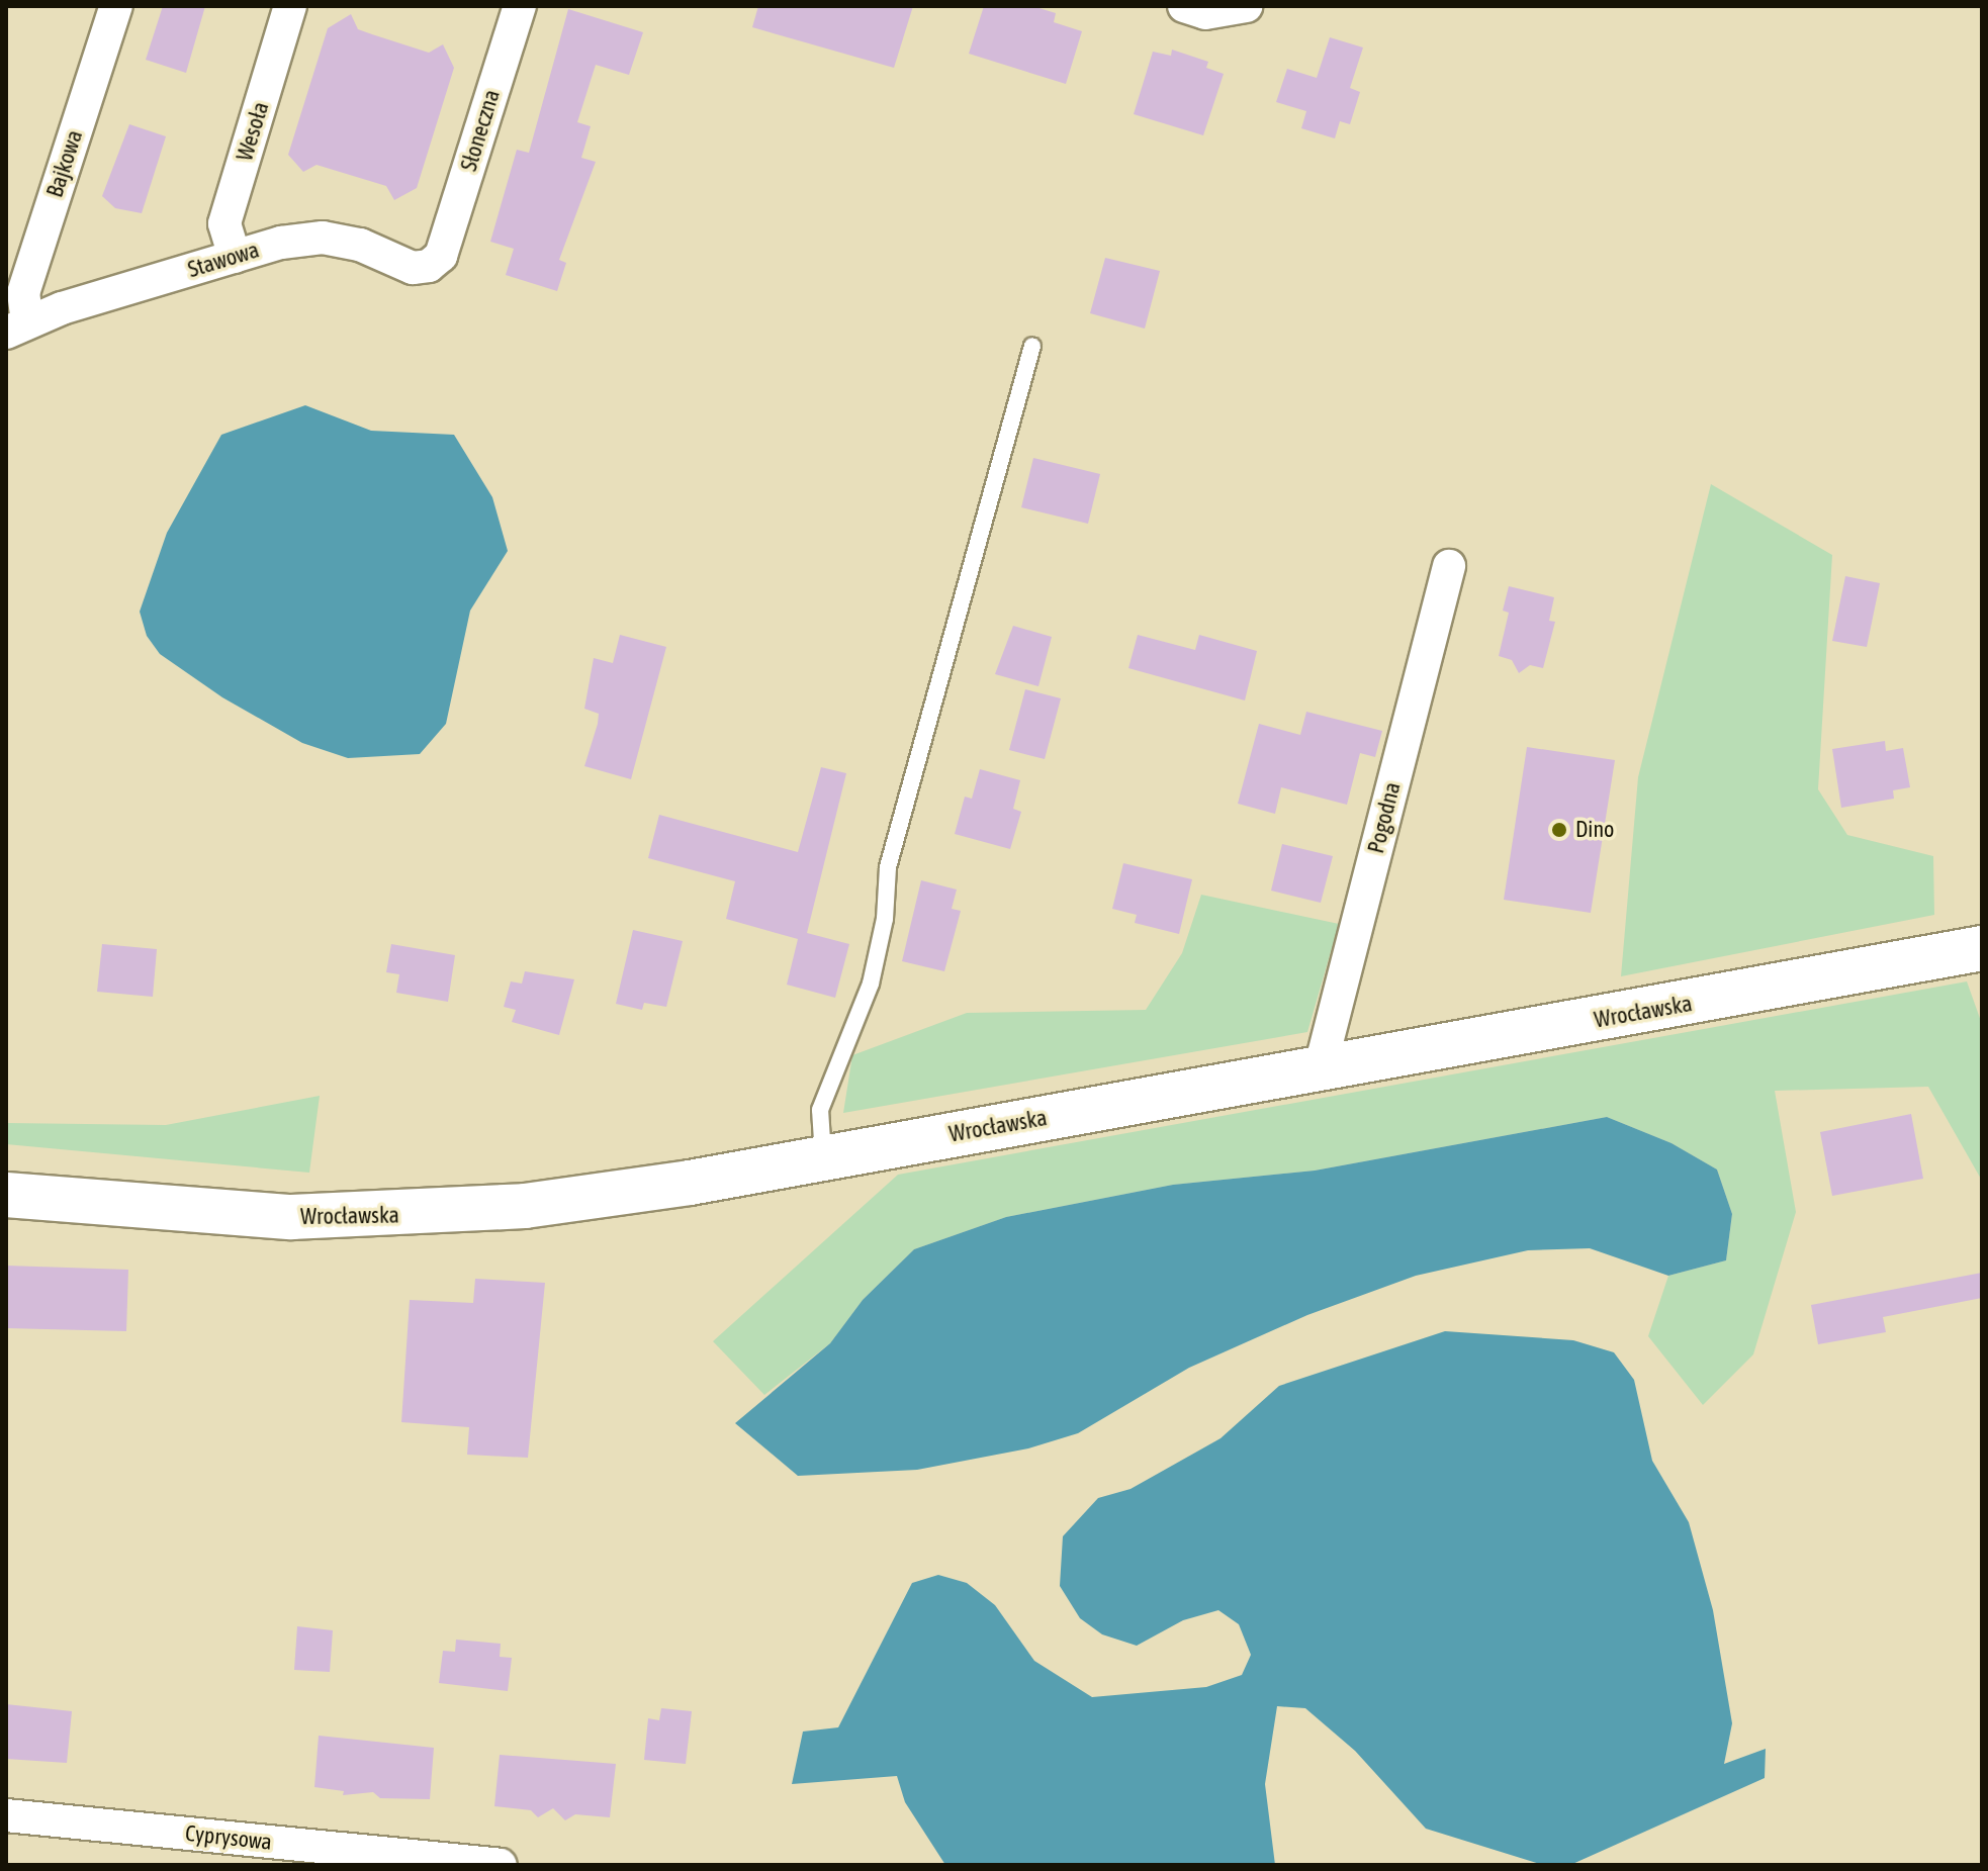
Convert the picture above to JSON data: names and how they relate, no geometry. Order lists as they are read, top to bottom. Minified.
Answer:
{"streets":{"main road":["Wrocławska"],"street":["Słoneczna","Wesoła","Bajkowa","Stawowa","Pogodna","Cyprysowa"]},"crossings":[["Słoneczna","Stawowa"],["Wesoła","Stawowa"],["Bajkowa","Stawowa"],["Pogodna","Wrocławska"]],"places":["Dino"]}
